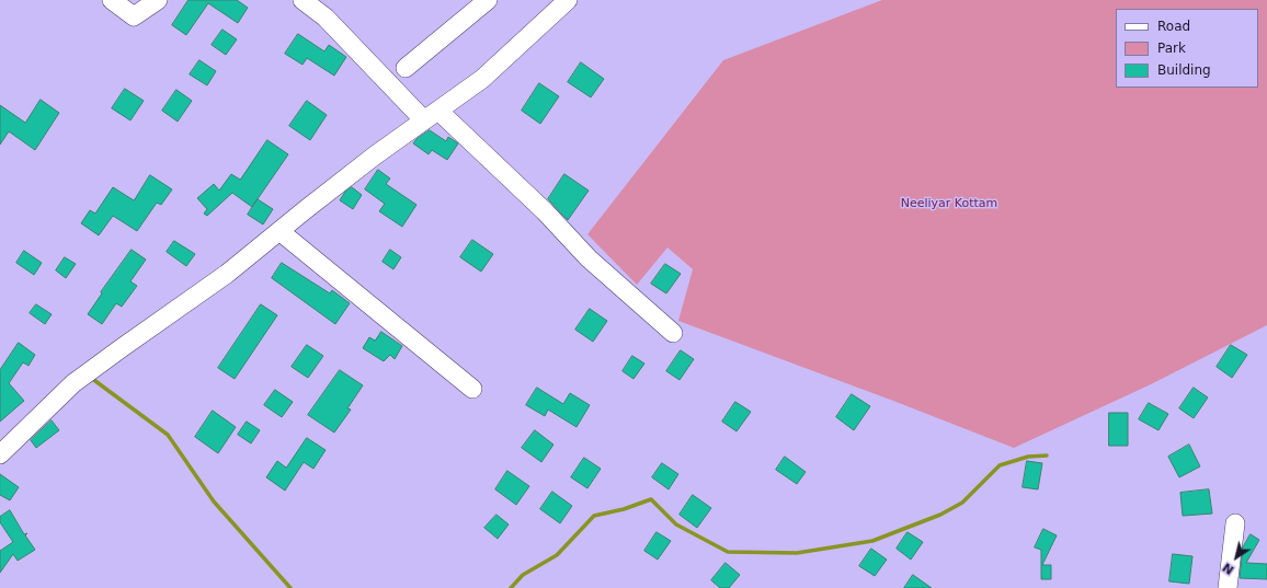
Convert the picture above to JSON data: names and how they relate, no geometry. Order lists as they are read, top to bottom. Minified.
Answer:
{"parks":["Neeliyar Kottam"],"legend":["Road","Park","Building"],"north":"bottom left"}
